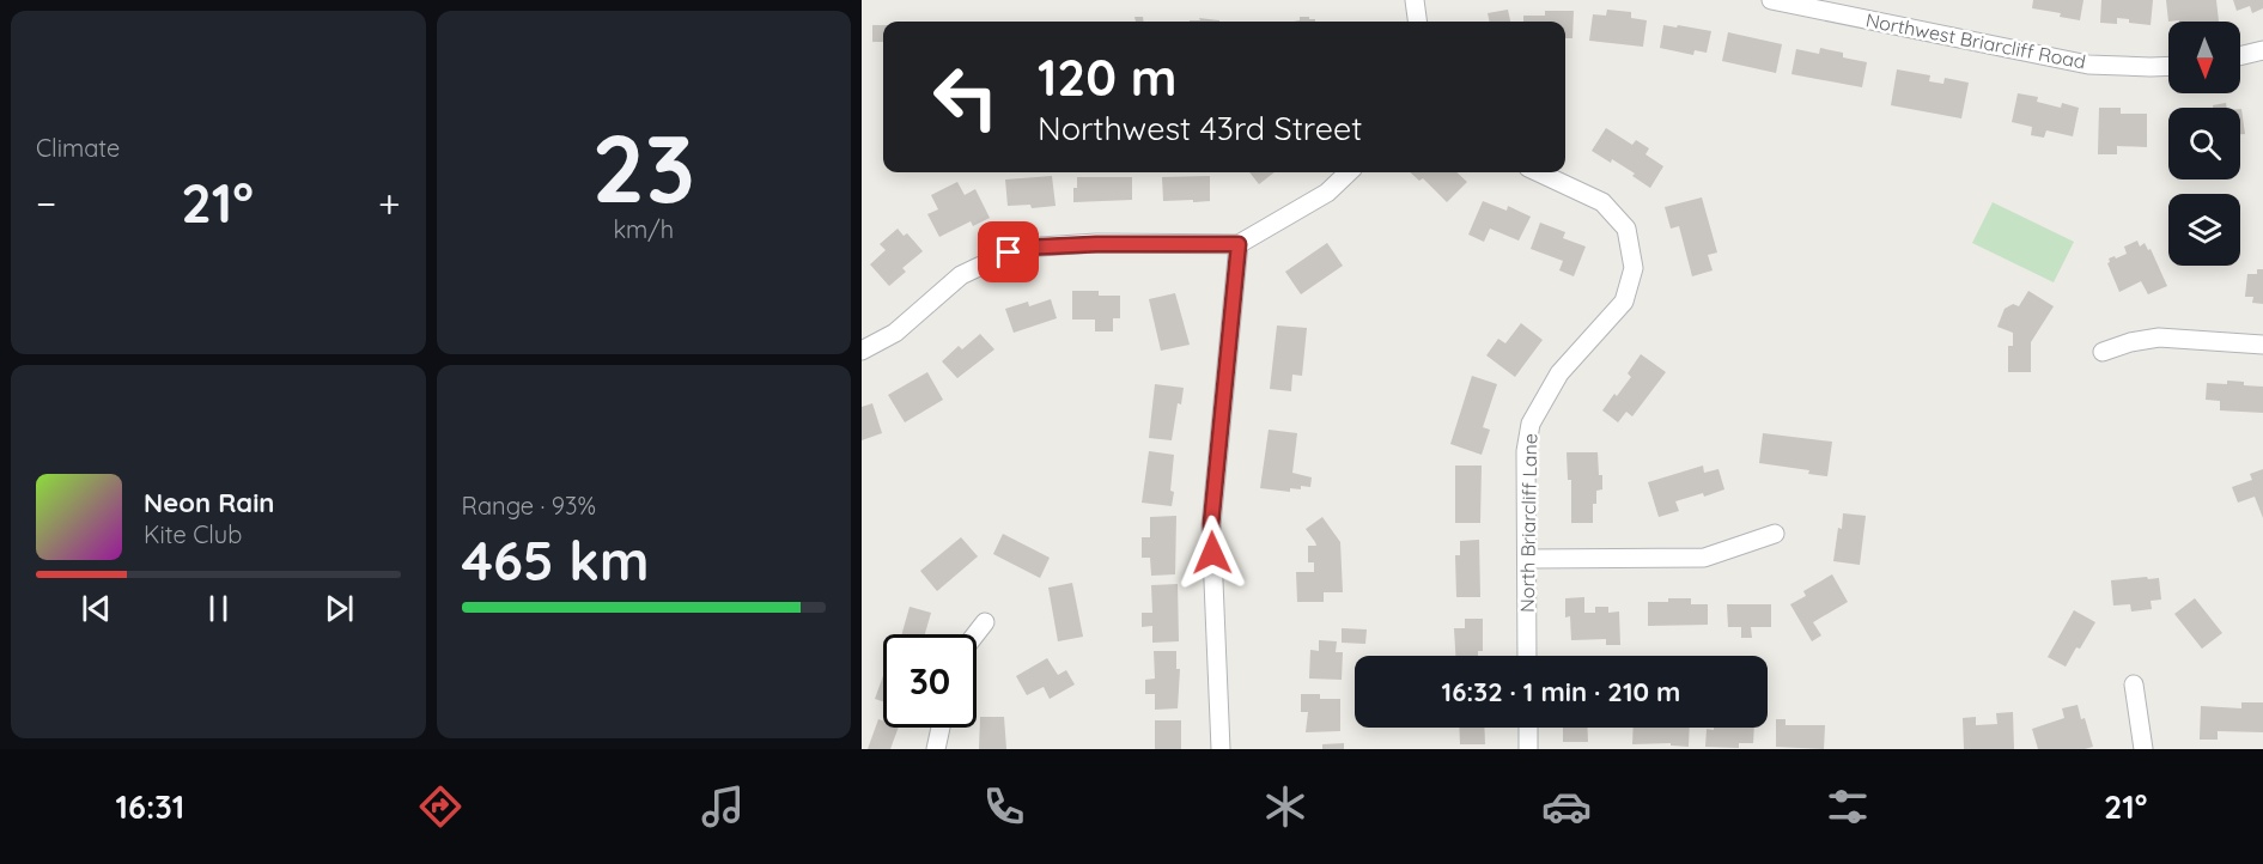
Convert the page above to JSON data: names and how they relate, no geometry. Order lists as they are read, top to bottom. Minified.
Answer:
{"streets":{"street":["Northwest Briarcliff Road","North Briarcliff Lane"]},"north":"bottom","page":{"tile":["Climate",["23","km/h"],["Range · 93%","465 km"]],"turn":["120 m","Northwest 43rd Street"],"heat":["−","21°","+"],"song":["Neon Rain","Kite Club"],"limit":"30","trip":"16:32 · 1 min · 210 m","tabs":["16:31","21°"]}}
